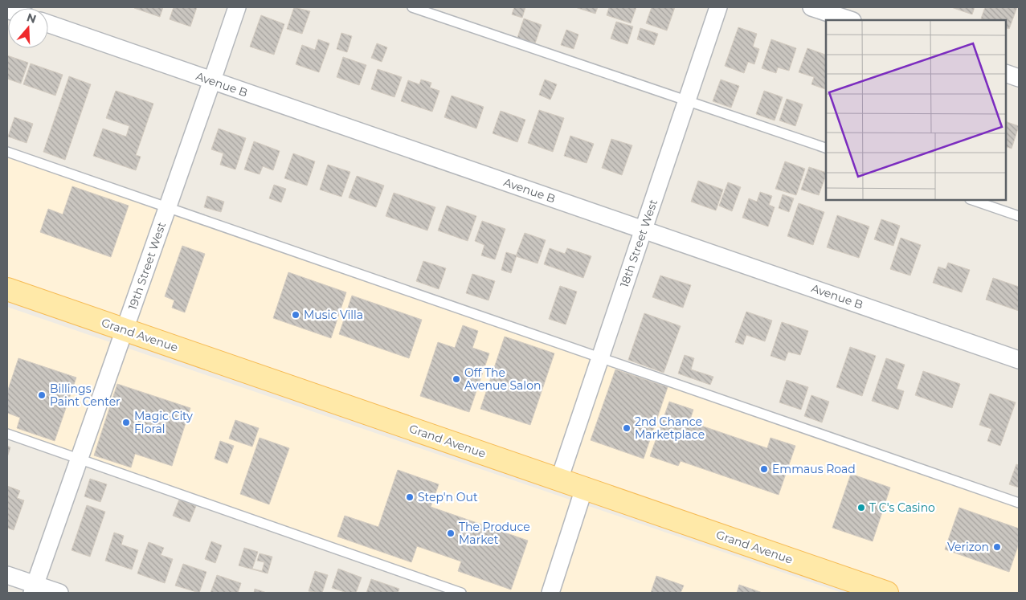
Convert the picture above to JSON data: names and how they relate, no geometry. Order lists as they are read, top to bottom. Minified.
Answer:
{"streets":{"main road":["Grand Avenue"],"street":["Avenue B","18th Street West","19th Street West"]},"crossings":[["Avenue B","18th Street West"],["Avenue B","19th Street West"],["18th Street West","Grand Avenue"],["19th Street West","Grand Avenue"]],"places":["Music Villa","Off The Avenue Salon","Billings Paint Center","Magic City Floral","2nd Chance Marketplace","Emmaus Road","Step'n Out","T C's Casino","The Produce Market","Verizon"],"north":"top"}
